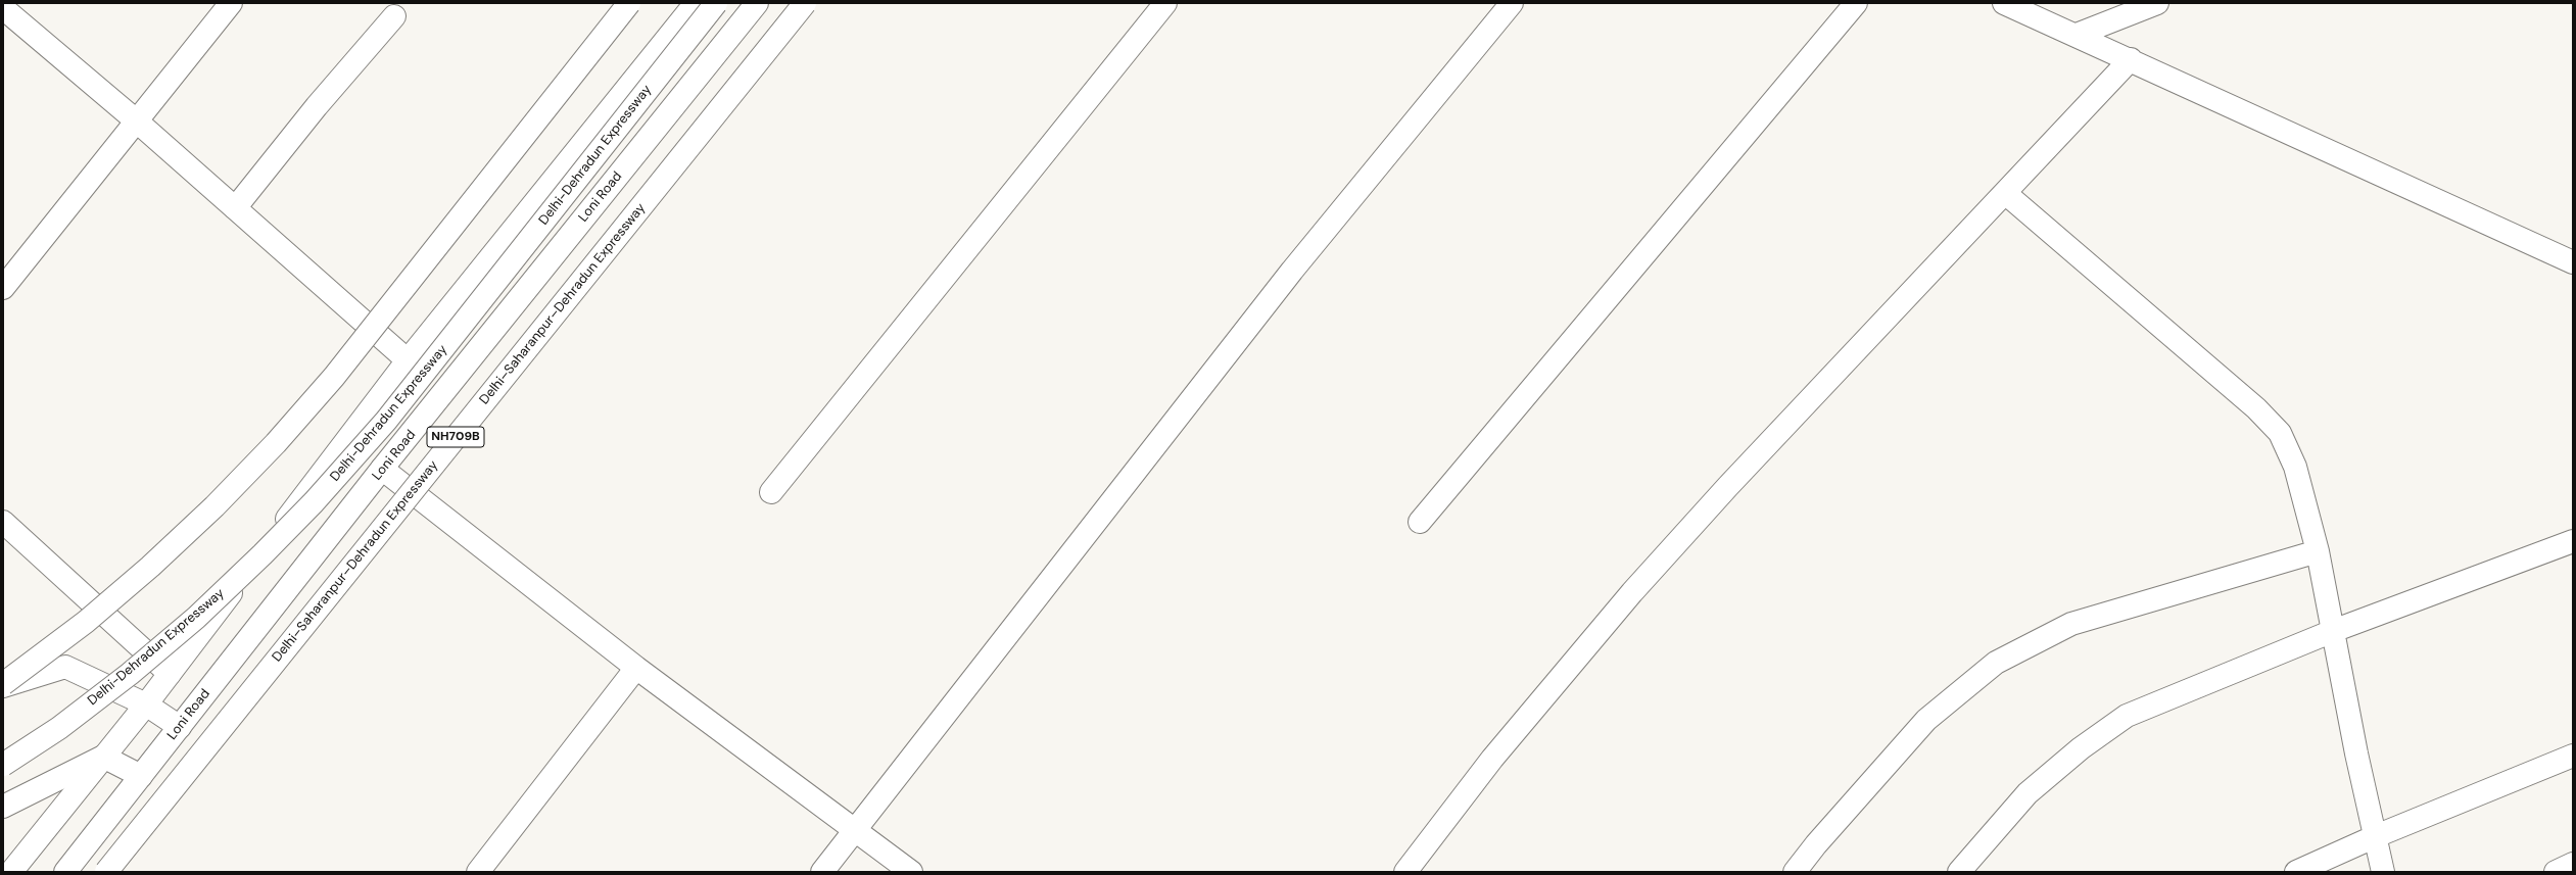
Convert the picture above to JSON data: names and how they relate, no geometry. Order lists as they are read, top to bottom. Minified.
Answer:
{"streets":{"main road":["Delhi-Dehradun Expressway","Loni Road","Delhi–Saharanpur–Dehradun Expressway","NH709B"]}}
